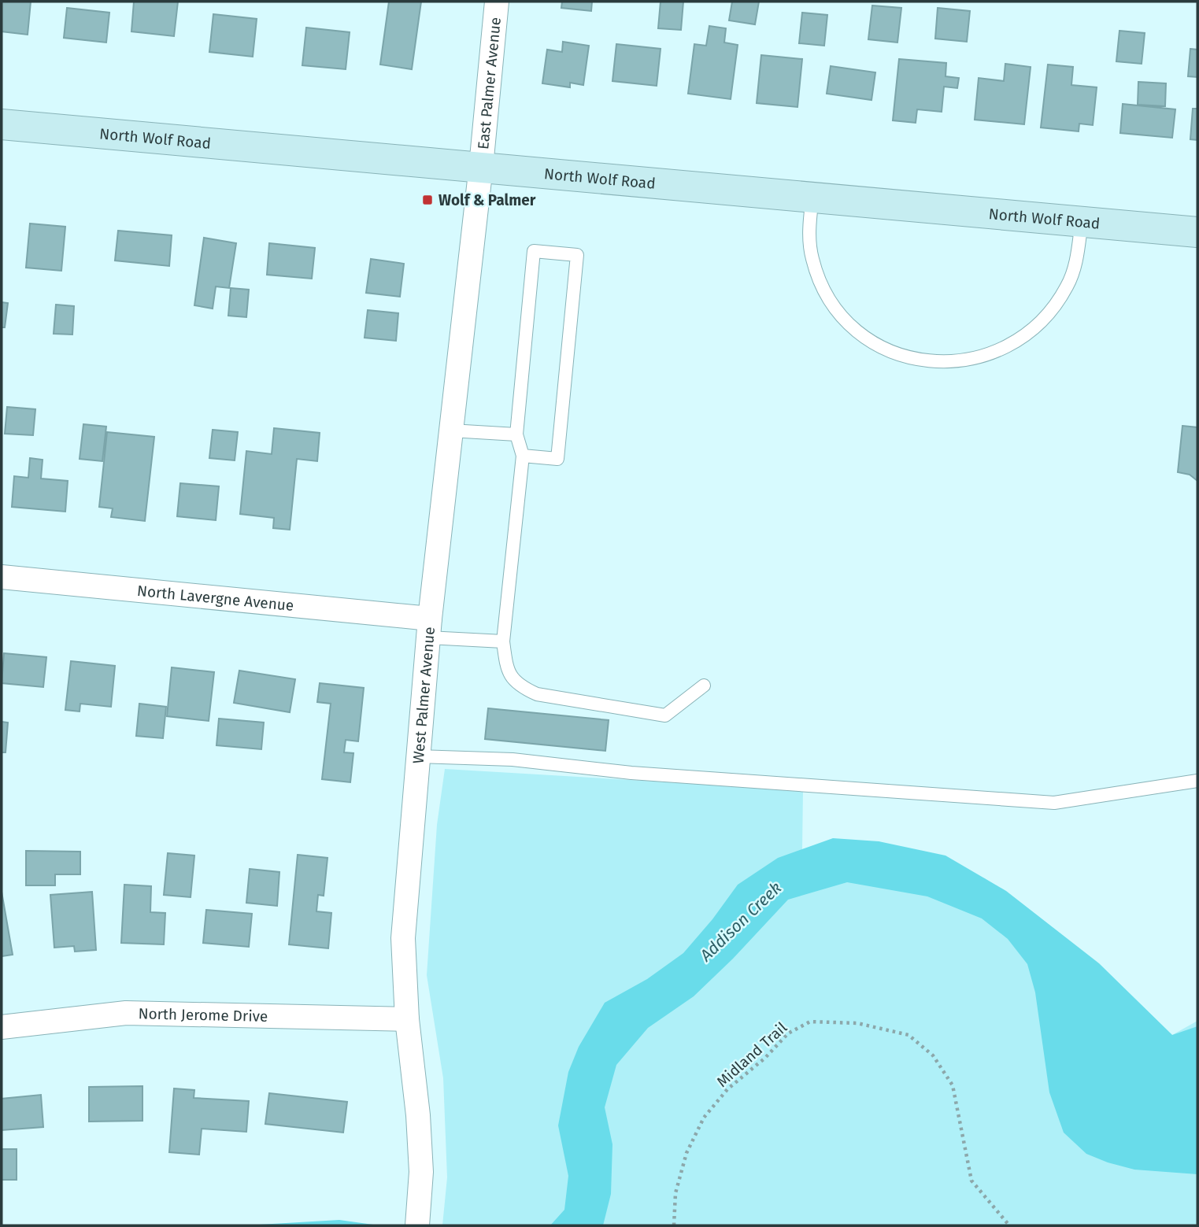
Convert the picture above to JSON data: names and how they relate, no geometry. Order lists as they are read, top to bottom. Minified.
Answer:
{"streets":{"main road":["North Wolf Road"],"street":["East Palmer Avenue","North Lavergne Avenue","West Palmer Avenue","North Jerome Drive"],"path":["Midland Trail"]},"crossings":[["East Palmer Avenue","North Wolf Road"],["East Palmer Avenue","West Palmer Avenue"],["North Wolf Road","West Palmer Avenue"],["North Lavergne Avenue","West Palmer Avenue"],["West Palmer Avenue","North Jerome Drive"]],"water":["Addison Creek"],"places":{"transit":["Wolf & Palmer"]}}
